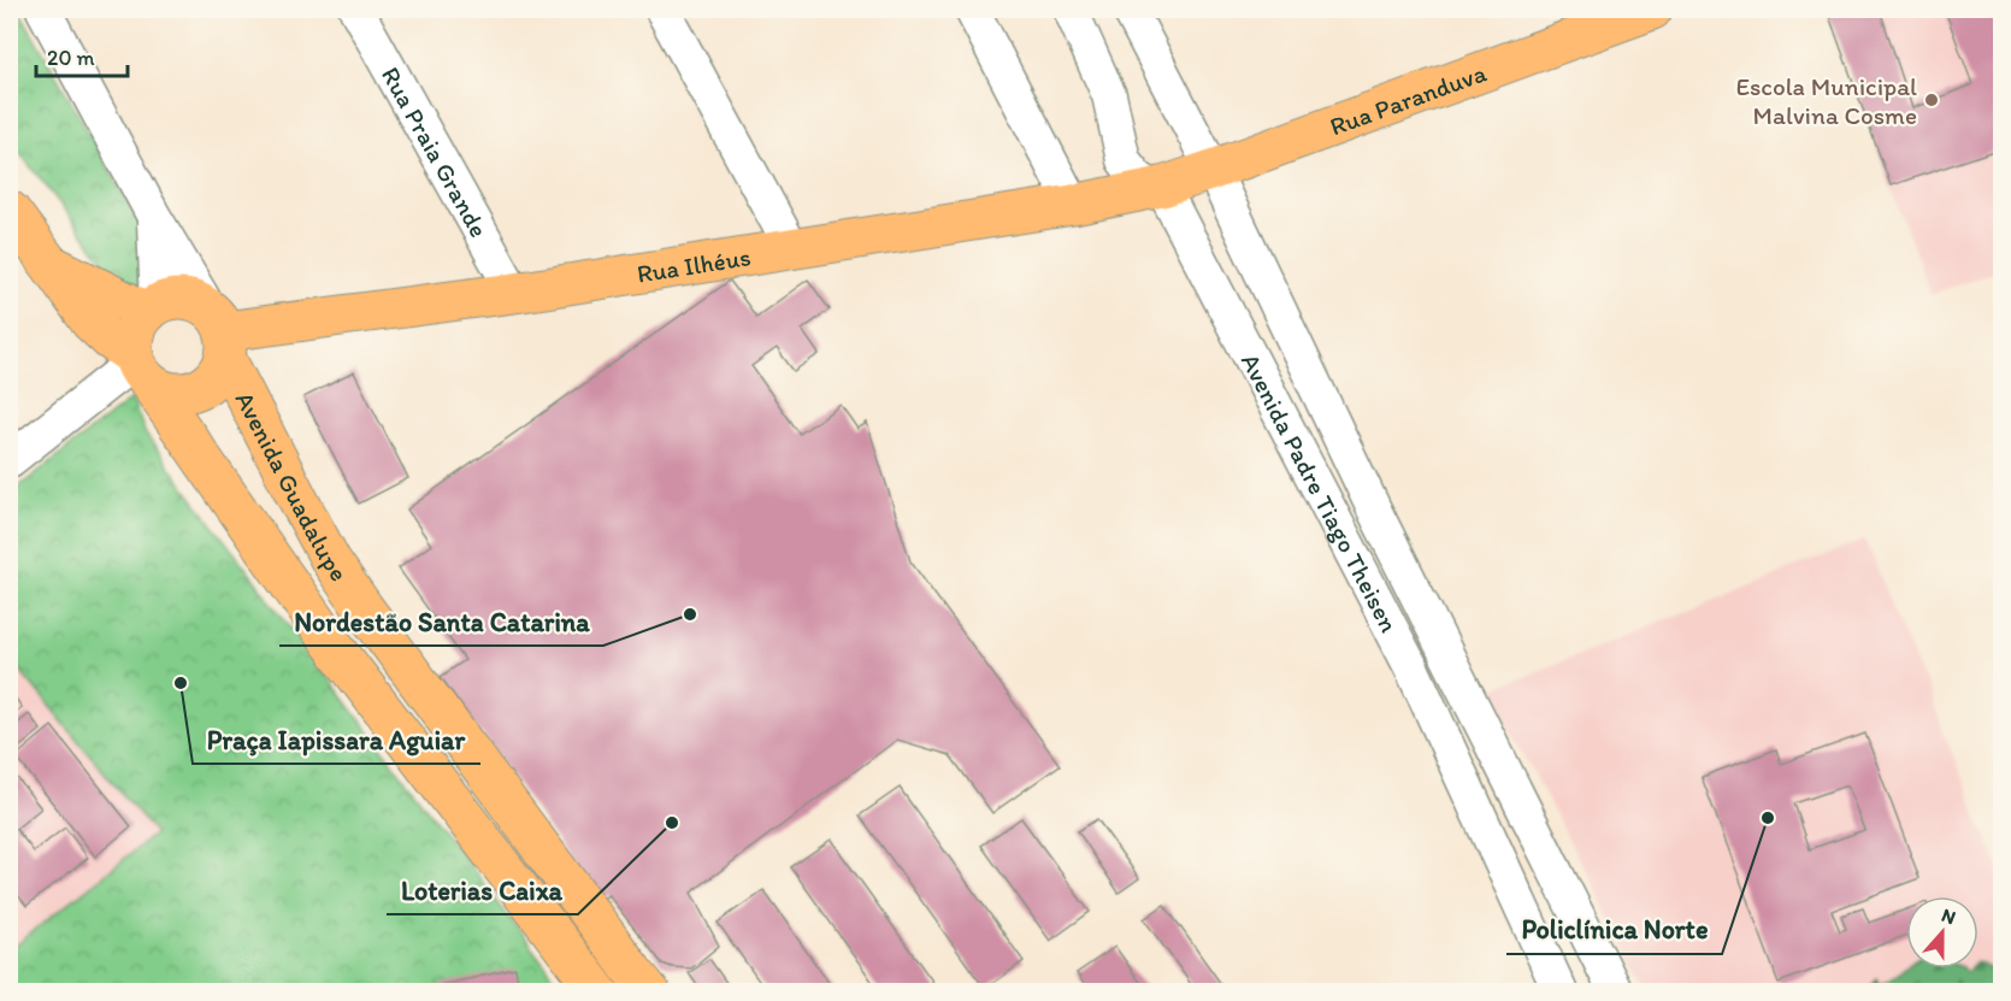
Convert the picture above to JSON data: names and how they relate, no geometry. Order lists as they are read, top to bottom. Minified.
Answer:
{"streets":{"main road":["Rua Paranduva","Rua Ilhéus","Avenida Guadalupe"],"street":["Rua Praia Grande","Avenida Padre Tiago Theisen"]},"crossings":[["Rua Paranduva","Rua Ilhéus"],["Rua Paranduva","Avenida Padre Tiago Theisen"],["Rua Praia Grande","Rua Ilhéus"],["Rua Ilhéus","Avenida Guadalupe"],["Rua Ilhéus","Avenida Padre Tiago Theisen"]],"places":["Escola Municipal Malvina Cosme","Nordestão Santa Catarina","Praça Iapissara Aguiar","Policlínica Norte","Loterias Caixa"],"scale_bar":"20 m","north":"top"}
